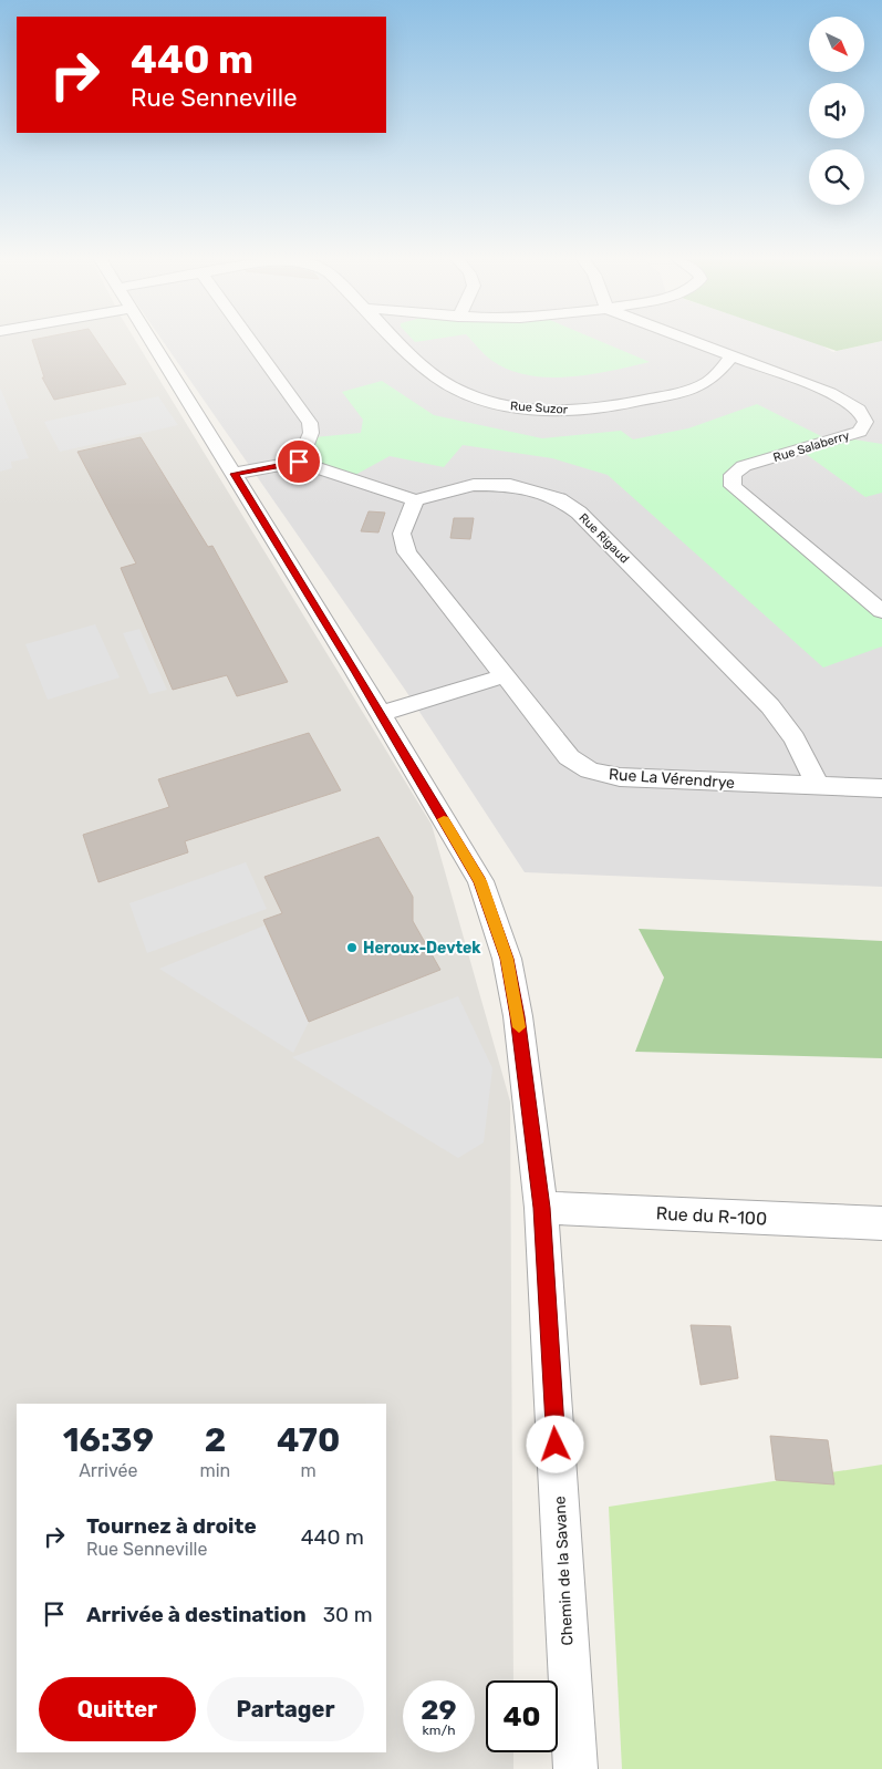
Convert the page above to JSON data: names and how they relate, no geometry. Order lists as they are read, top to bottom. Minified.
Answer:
{"streets":{"street":["Rue Suzor","Rue Salaberry","Rue Rigaud","Rue La Vérendrye","Rue du R-100","Chemin de la Savane"]},"crossings":[["Rue Suzor","Rue Salaberry"],["Rue Rigaud","Rue La Vérendrye"],["Rue du R-100","Chemin de la Savane"]],"places":["Heroux-Devtek"],"north":"bottom right","page":{"turn":["440 m","Rue Senneville"],"eta":["16:39","Arrivée","2","min","470","m"],"list":[{"name":"Tournez à droite","note":"Rue Senneville","value":"440 m"},{"name":"Arrivée à destination","value":"30 m"}],"buttons":["Quitter","Partager"],"speed":"29 km/h","limit":"40"}}
